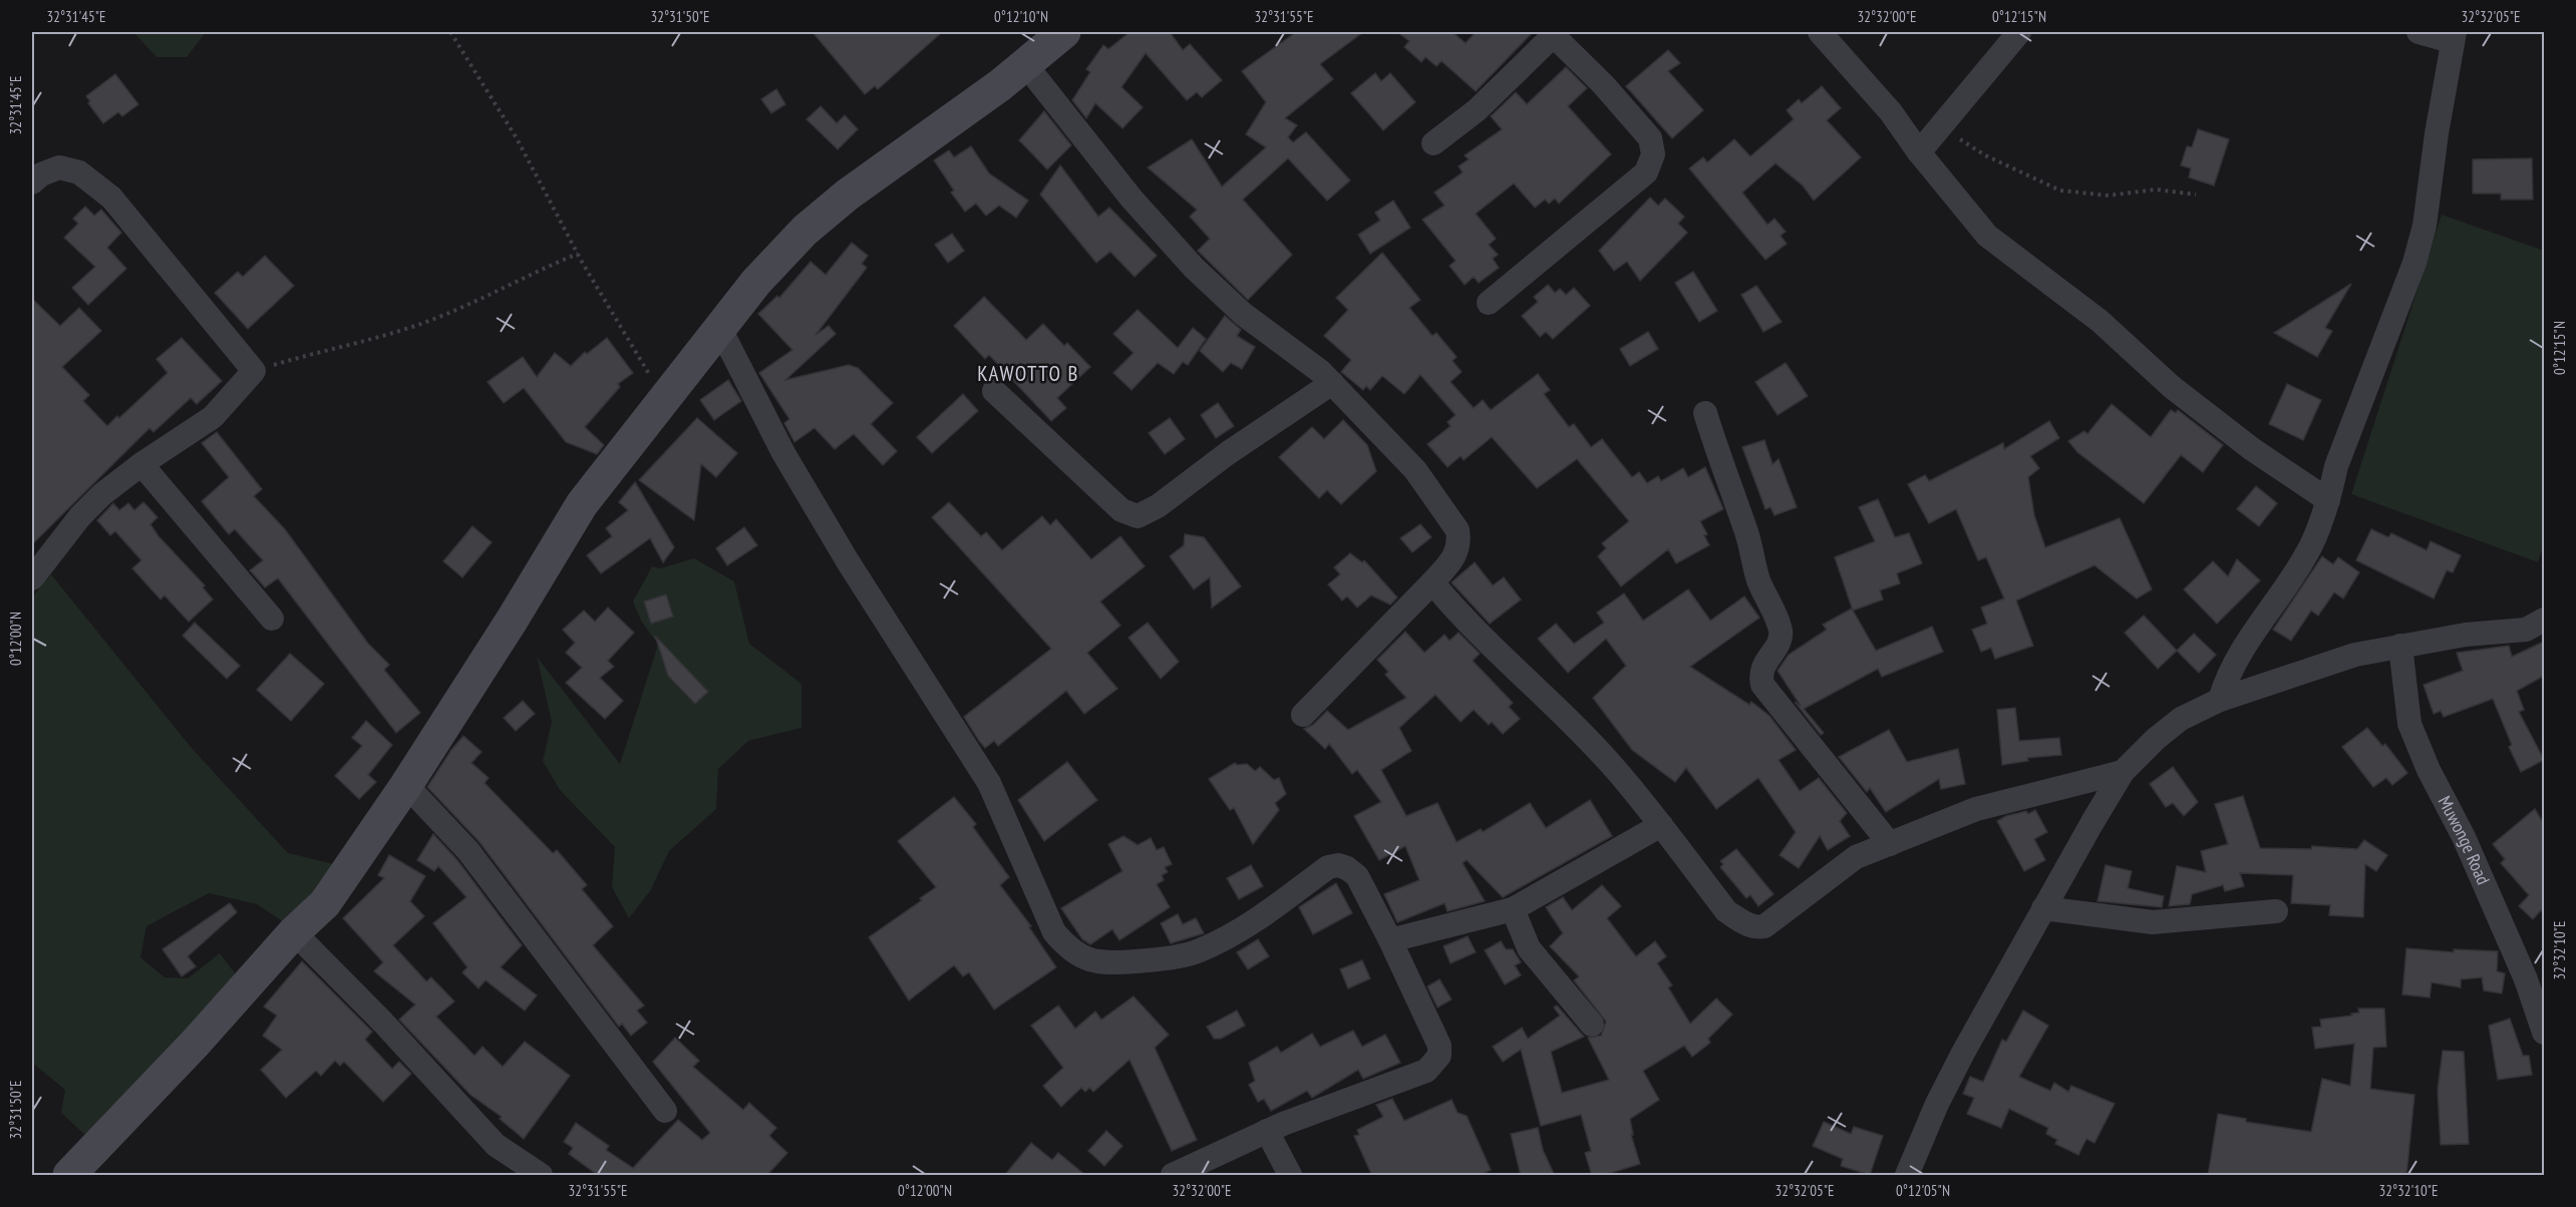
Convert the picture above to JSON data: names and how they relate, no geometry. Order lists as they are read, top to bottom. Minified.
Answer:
{"streets":{"street":["Muwonge Road"]},"districts":["KAWOTTO B"],"coordinates":["32°31'45\"E","32°31'50\"E","0°12'10\"N","32°31'55\"E","32°32'00\"E","0°12'15\"N","32°32'05\"E","0°12'00\"N","32°32'10\"E","0°12'05\"N"]}
